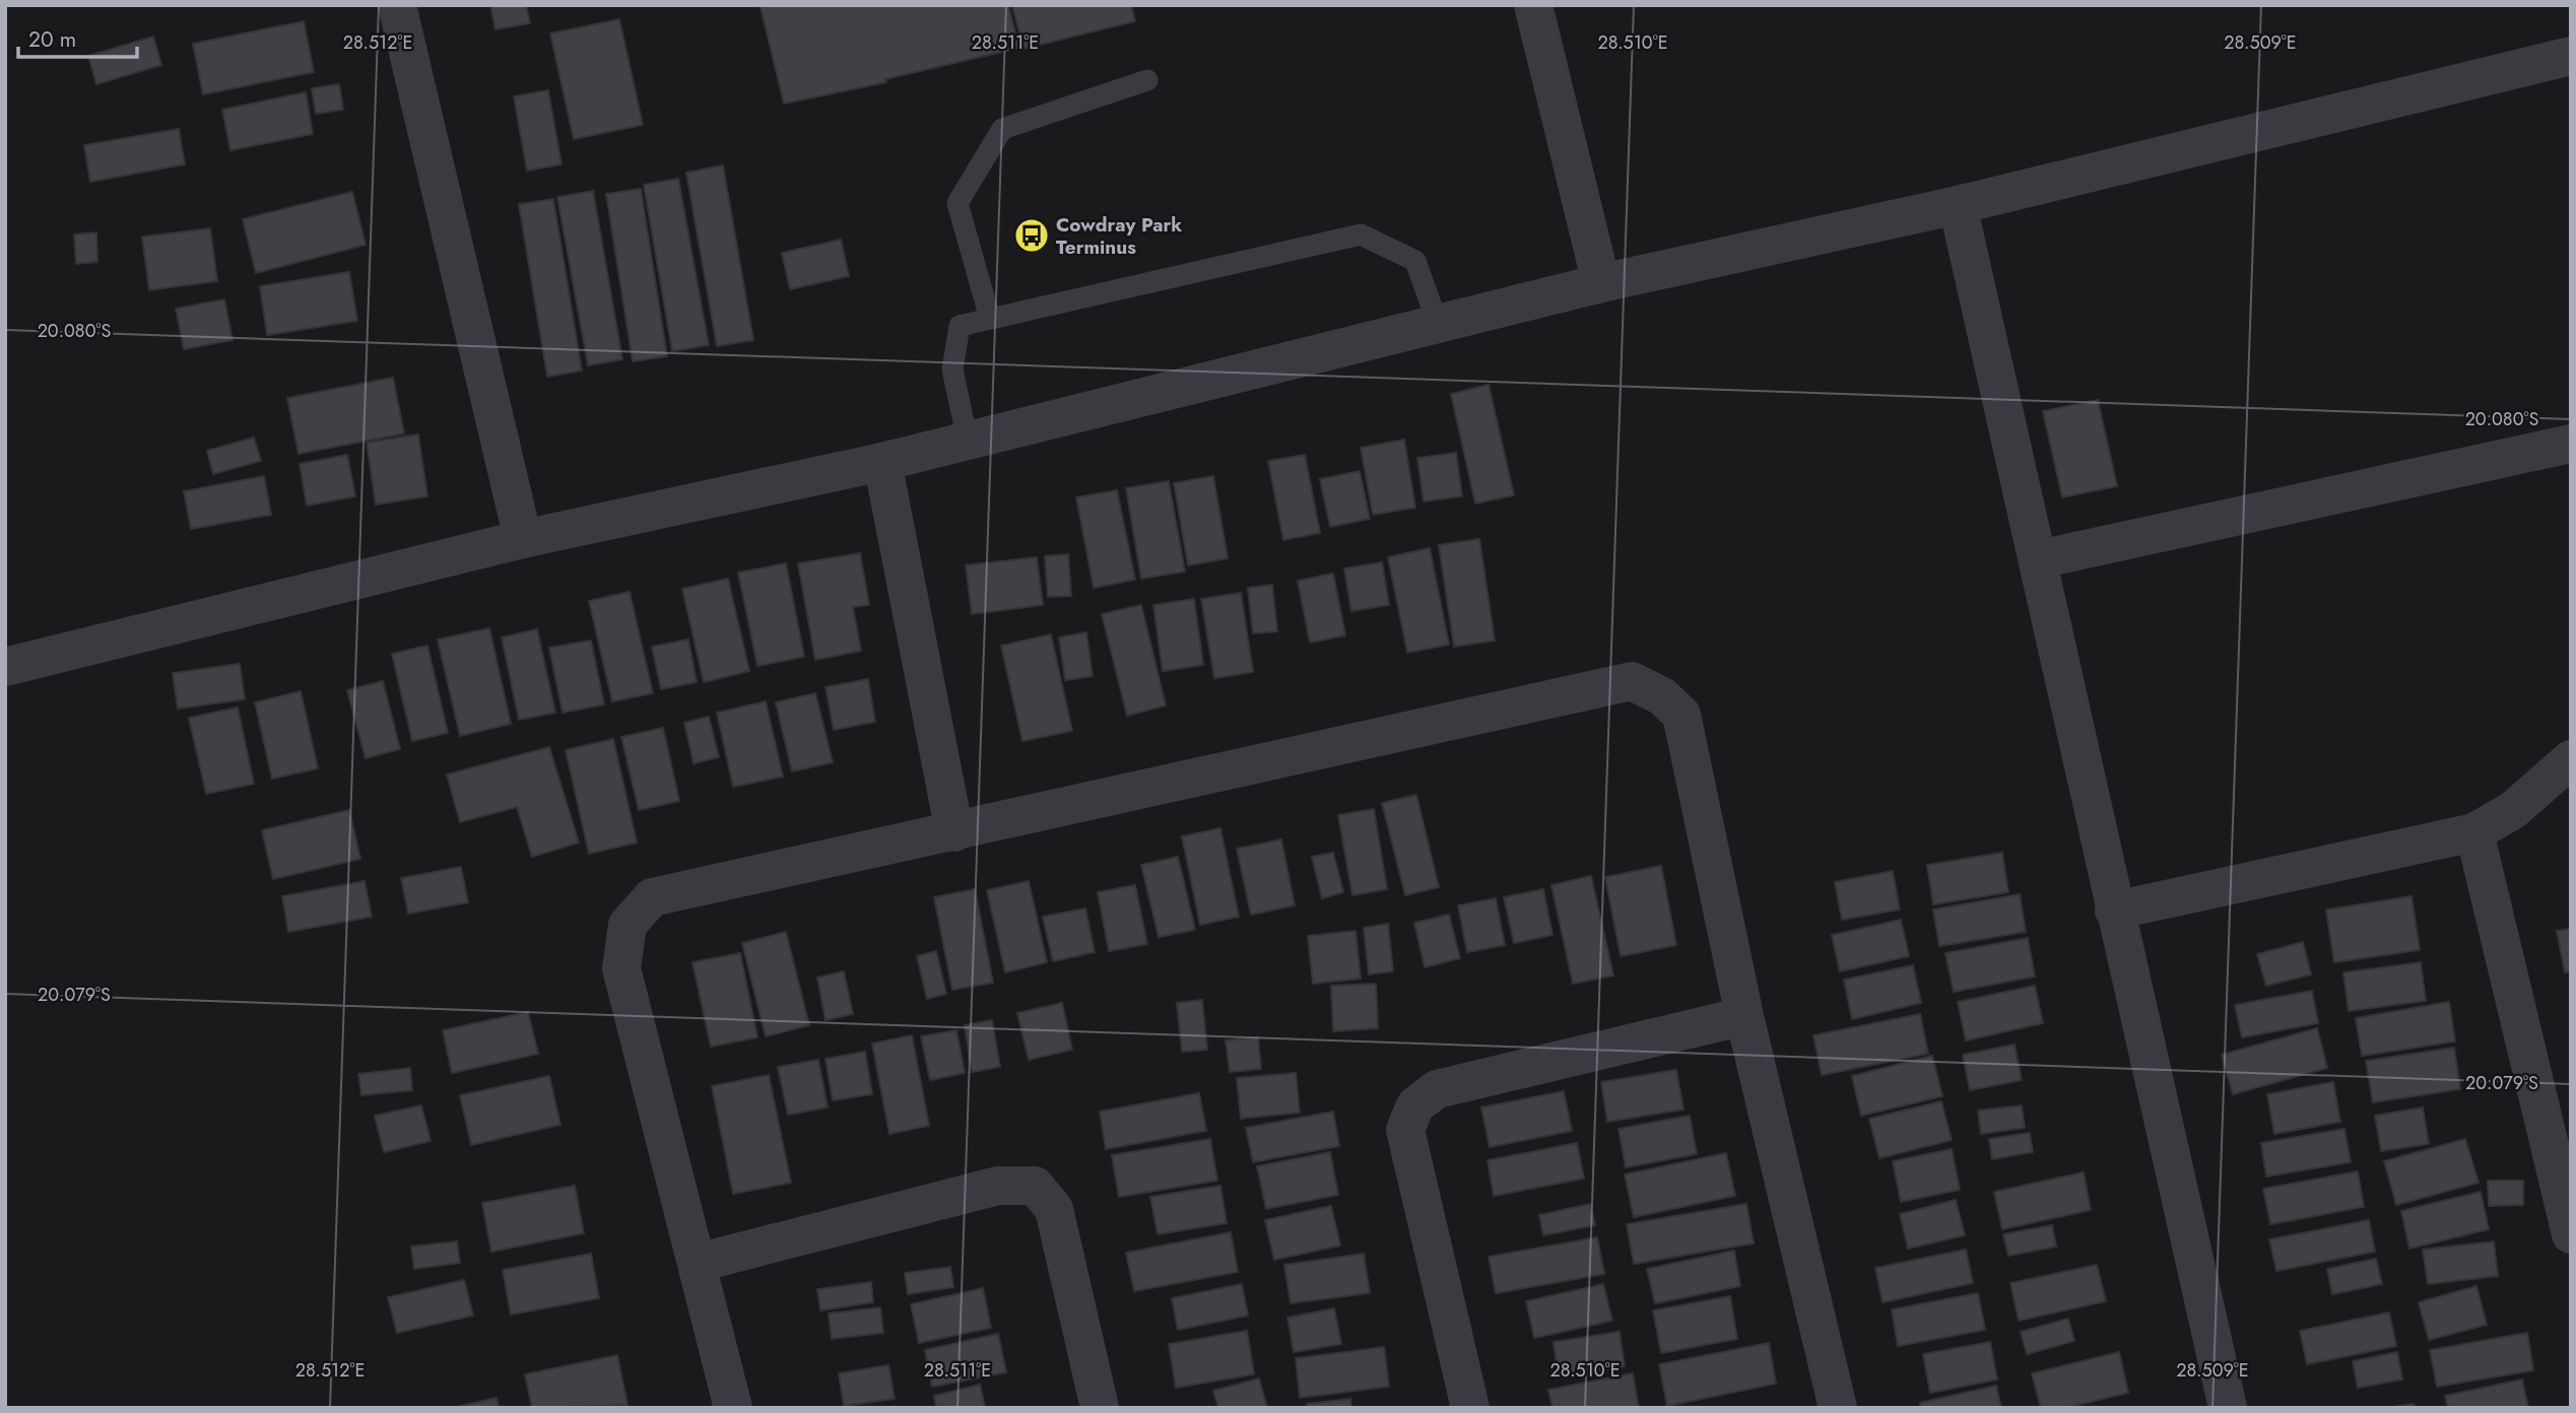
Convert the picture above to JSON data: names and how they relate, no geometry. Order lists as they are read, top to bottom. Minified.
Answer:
{"places":{"bus stop":["Cowdray Park Terminus"]},"scale_bar":"20 m","coordinates":["28.512°E","28.511°E","28.510°E","28.509°E","20.080°S","20.079°S"]}
